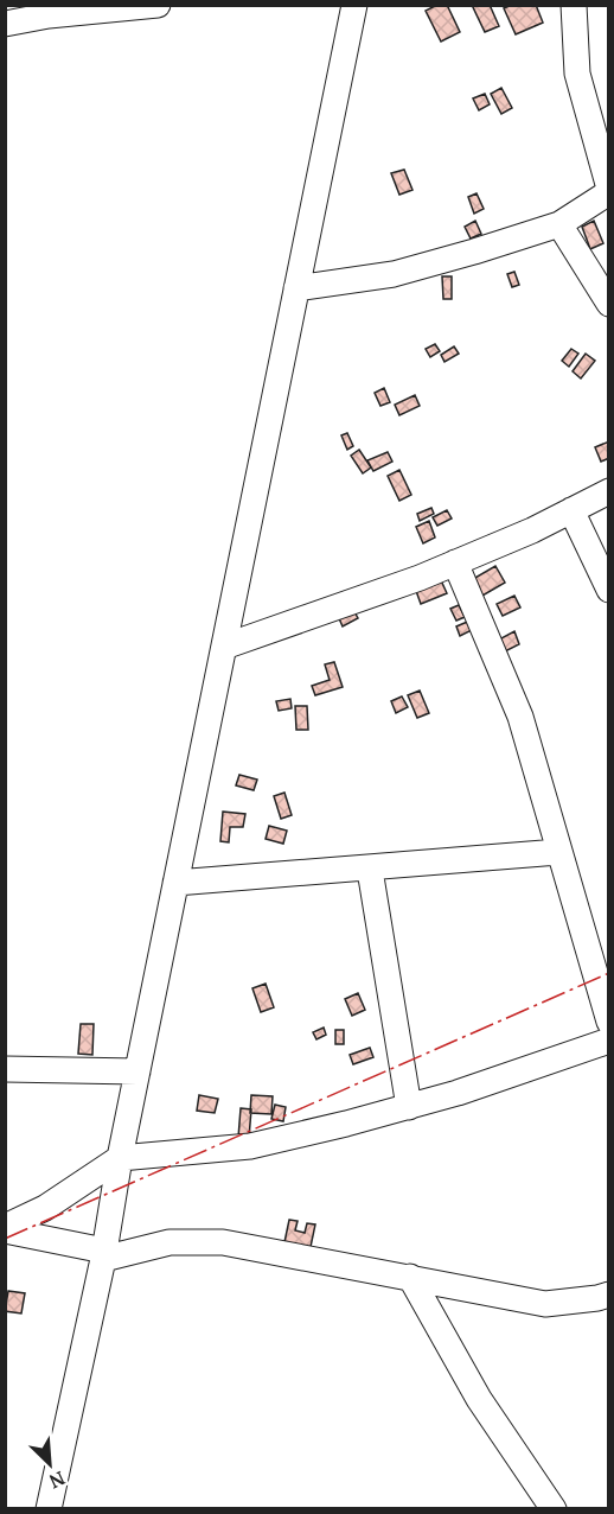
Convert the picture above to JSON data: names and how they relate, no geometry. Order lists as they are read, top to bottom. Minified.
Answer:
{"north":"bottom right"}
